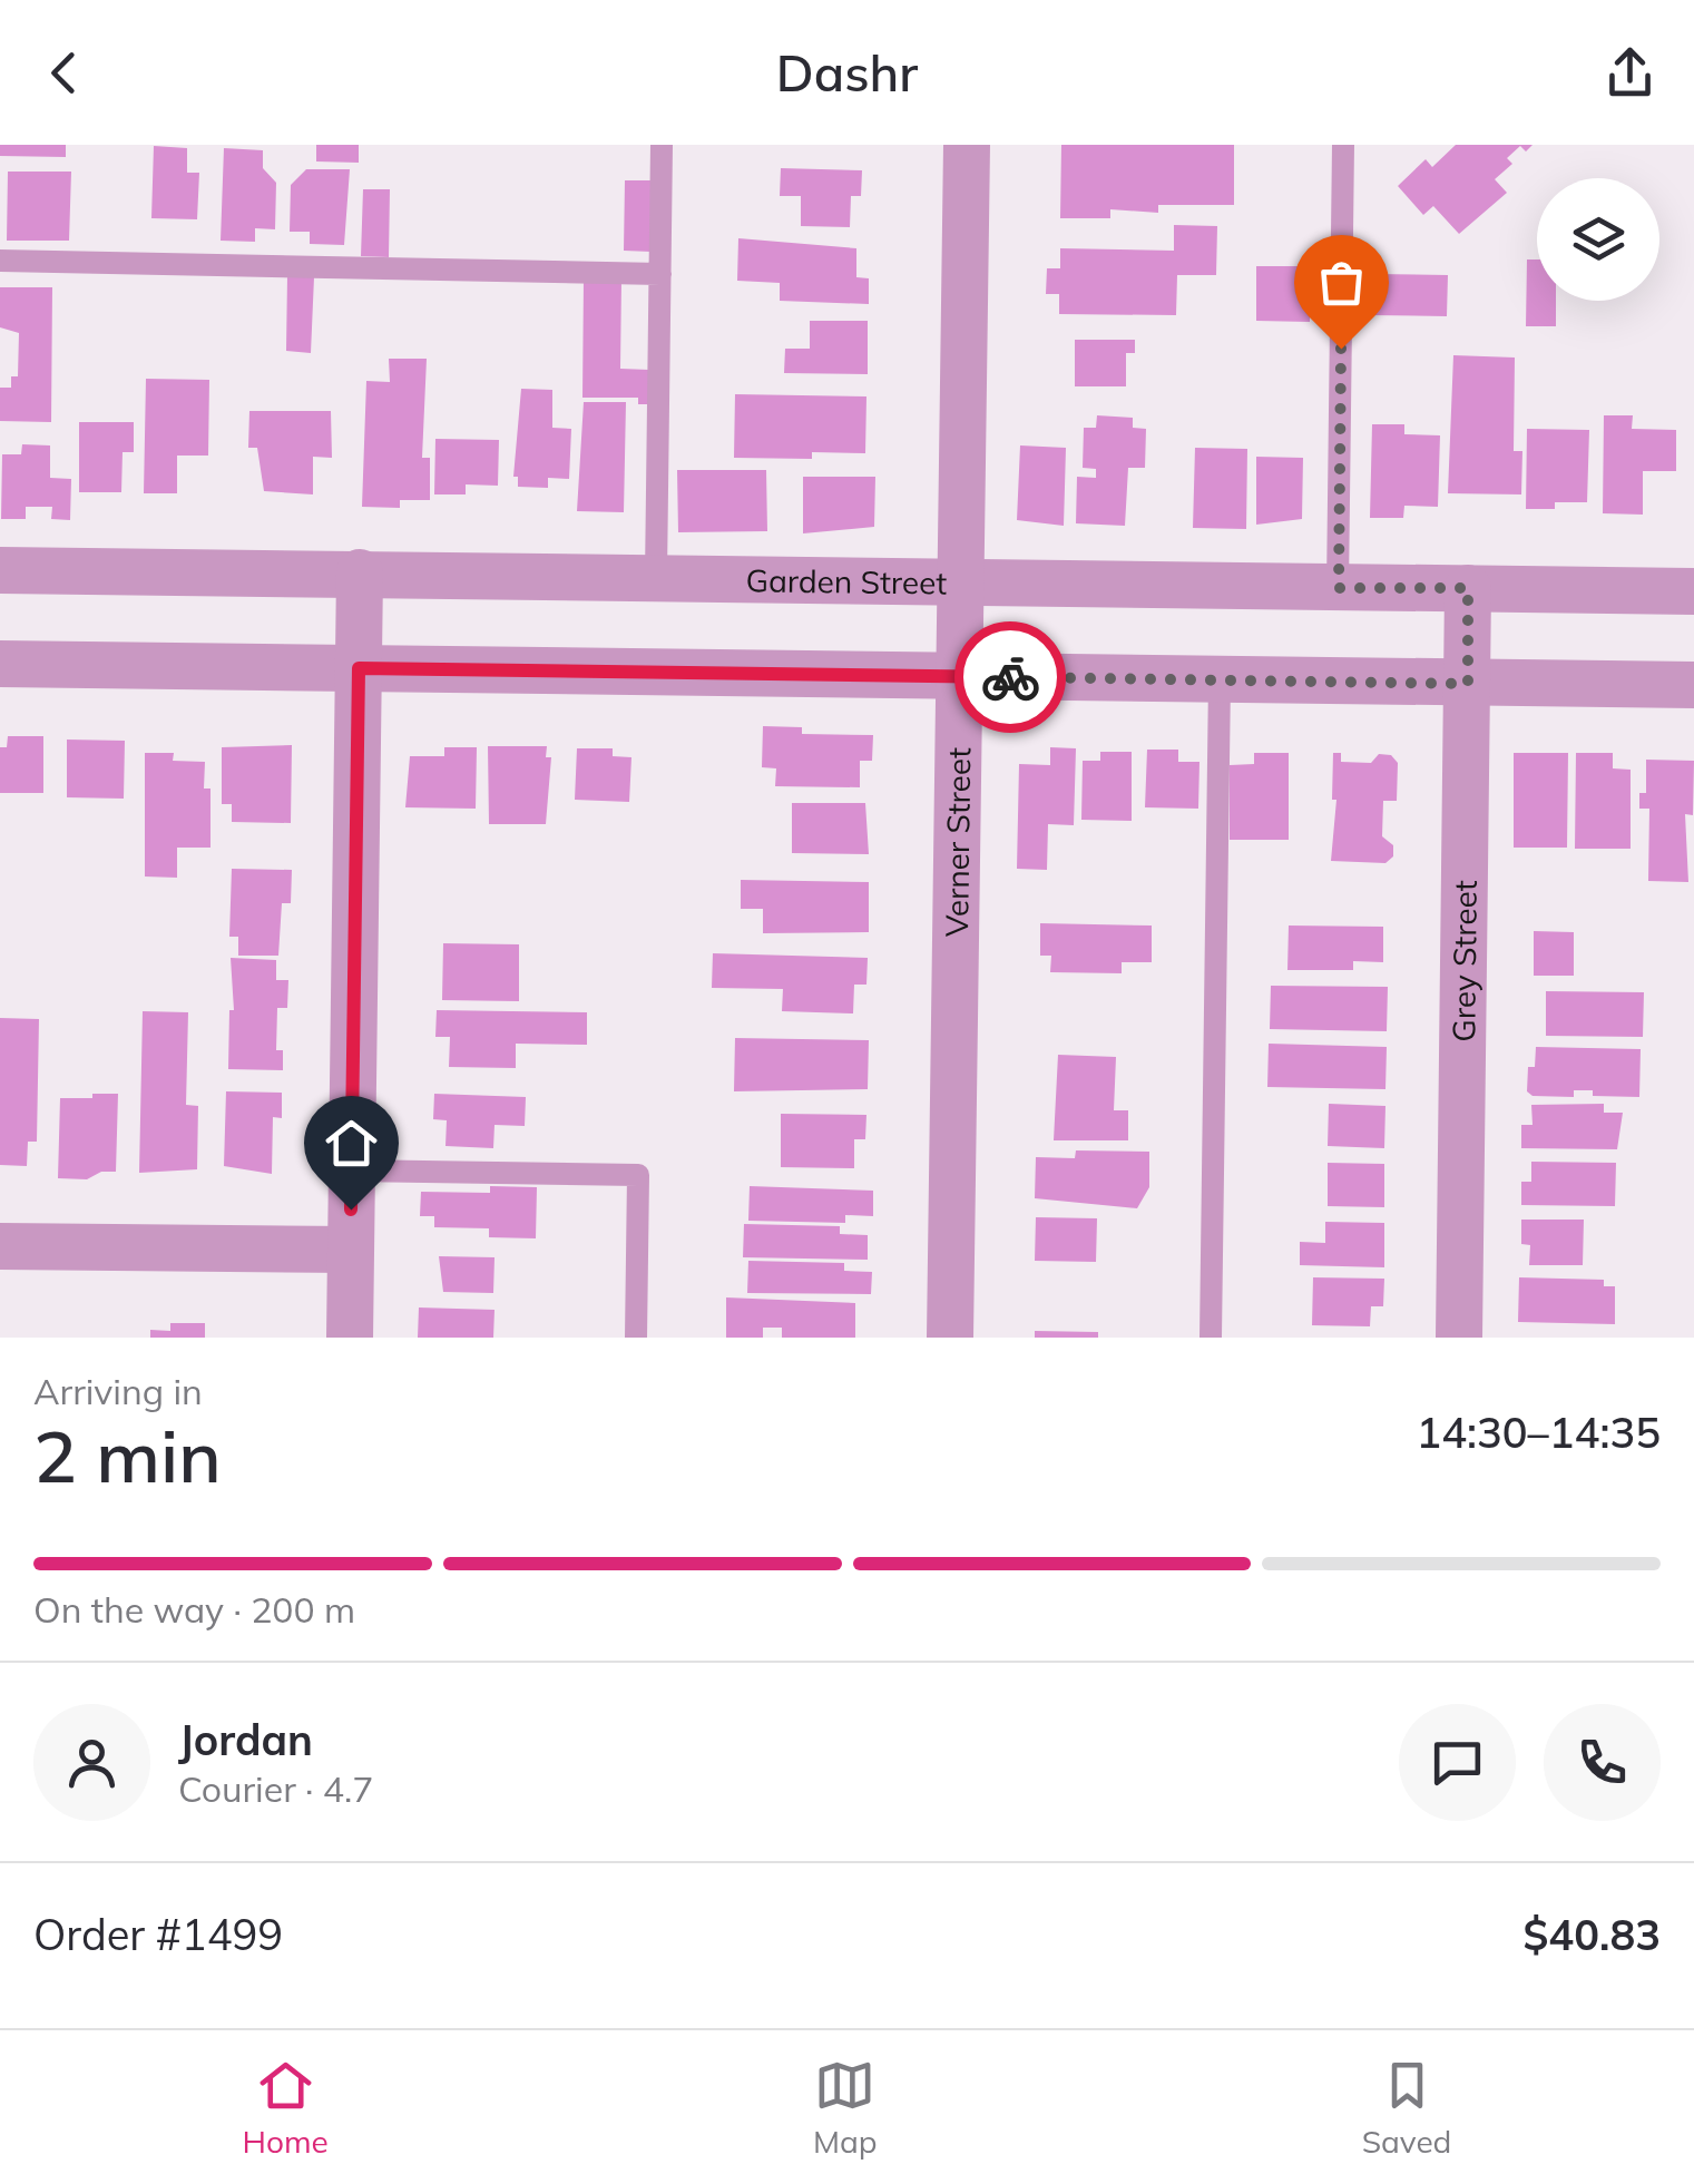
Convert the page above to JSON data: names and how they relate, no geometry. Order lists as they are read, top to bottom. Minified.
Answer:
{"streets":{"street":["Garden Street","Verner Street","Grey Street"]},"crossings":[["Garden Street","Verner Street"],["Garden Street","Grey Street"]],"page":{"header":"Dashr","heading":["2 min","Arriving in","14:30–14:35"],"panel":["Jordan","Courier · 4.7","Order #1499","$40.83"],"bar":"On the way · 200 m","tabs":["Home","Map","Saved"]}}
